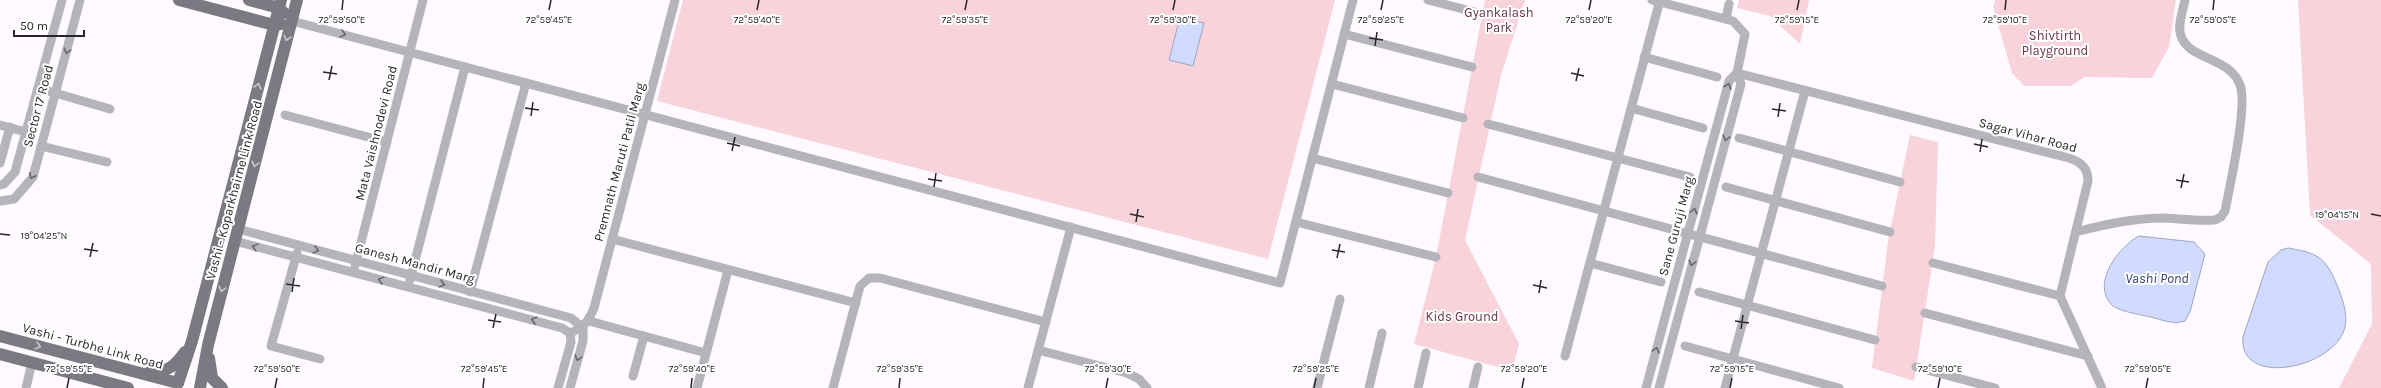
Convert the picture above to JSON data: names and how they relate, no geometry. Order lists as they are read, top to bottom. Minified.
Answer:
{"streets":{"main road":["Vashi - Koparkhairne Link Road","Vashi - Turbhe Link Road"],"street":["Sector 17 Road","Mata Vaishnodevi Road","Sagar Vihar Road","Premnath Maruti Patil Marg","Sane Guruji Marg","Ganesh Mandir Marg"]},"crossings":[["Mata Vaishnodevi Road","Ganesh Mandir Marg"],["Sagar Vihar Road","Sane Guruji Marg"],["Premnath Maruti Patil Marg","Ganesh Mandir Marg"],["Vashi - Koparkhairne Link Road","Ganesh Mandir Marg"],["Vashi - Koparkhairne Link Road","Vashi - Turbhe Link Road"]],"water":["Vashi Pond"],"parks":["Gyankalash Park","Shivtirth Playground","Kids Ground"],"scale_bar":"50 m","coordinates":["72°59'50\"E","72°59'45\"E","72°59'40\"E","72°59'35\"E","72°59'30\"E","72°59'25\"E","72°59'20\"E","72°59'15\"E","72°59'10\"E","72°59'05\"E","19°04'15\"N","19°04'25\"N","72°59'55\"E"]}
